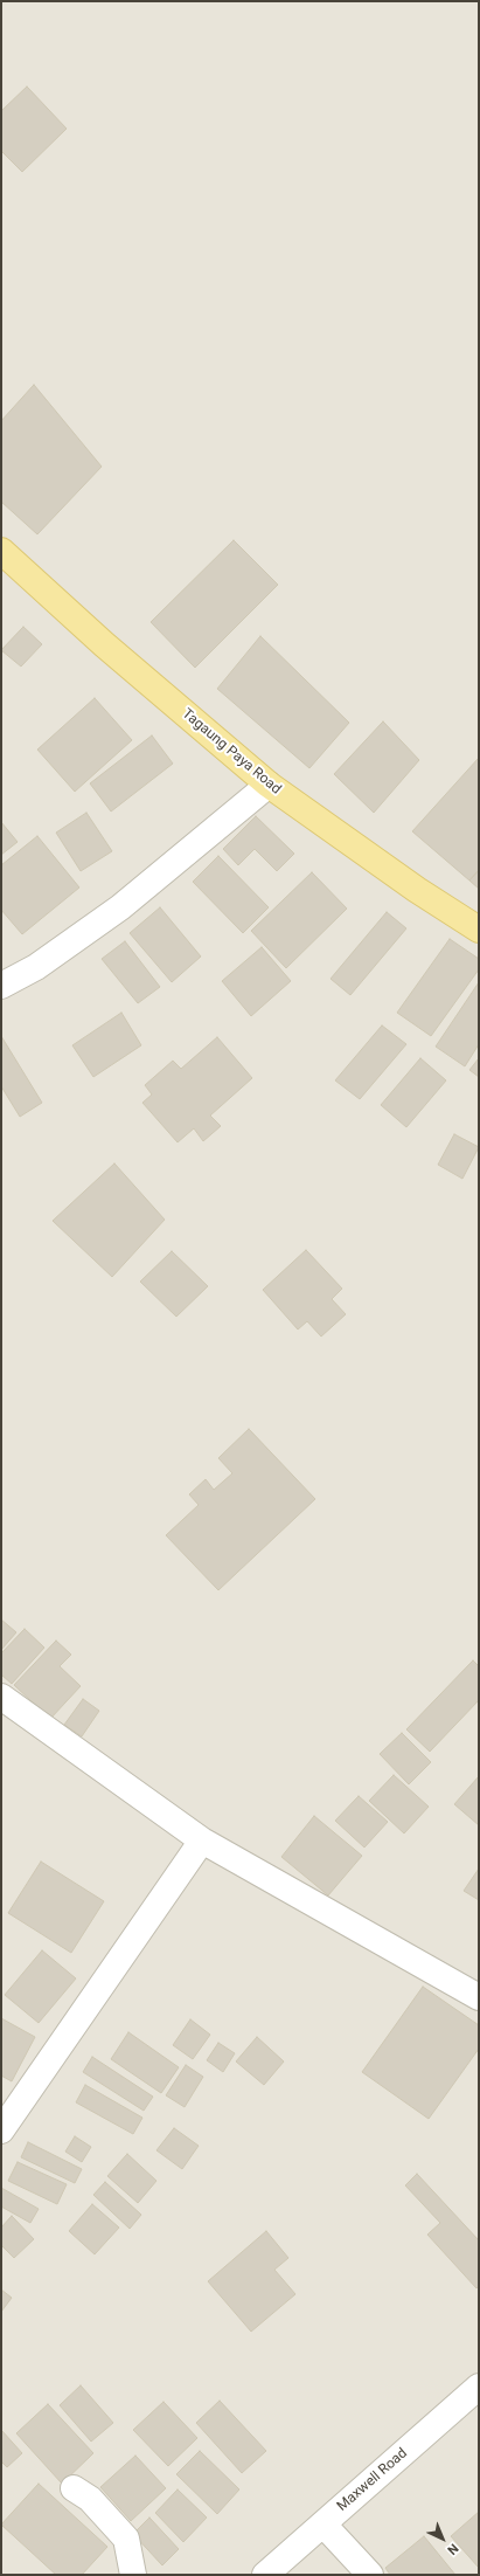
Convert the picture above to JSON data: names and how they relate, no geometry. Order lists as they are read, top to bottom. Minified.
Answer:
{"streets":{"main road":["Tagaung Paya Road"],"street":["Maxwell Road"]},"north":"bottom right"}
